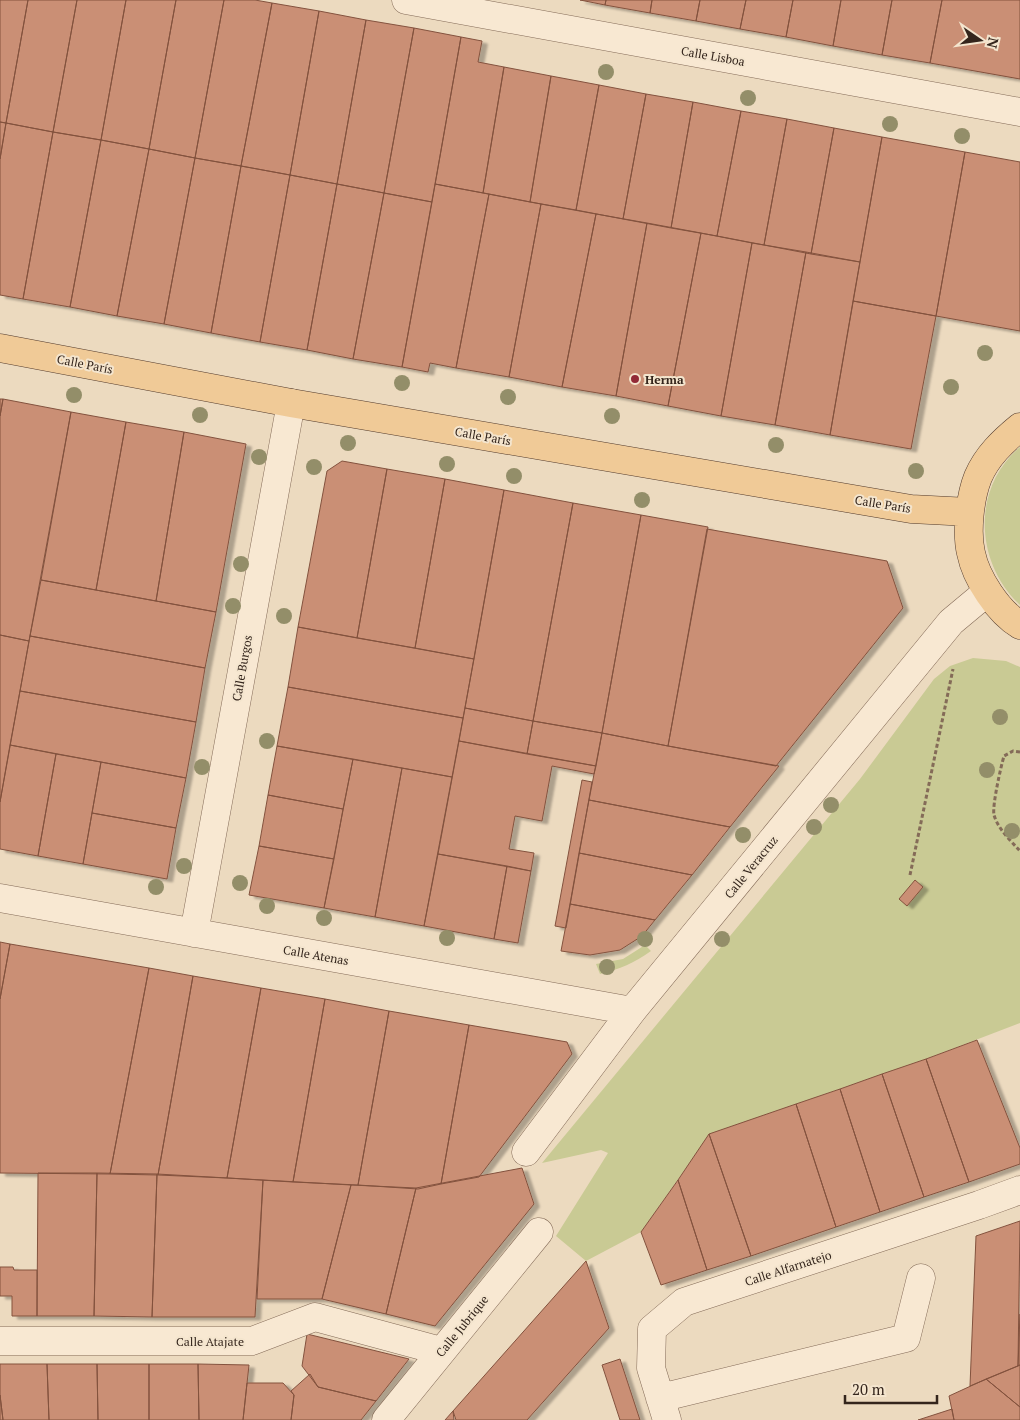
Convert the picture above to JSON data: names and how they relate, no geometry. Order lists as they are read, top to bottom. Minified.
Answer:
{"streets":{"main road":["Calle París"],"street":["Calle Lisboa","Calle Burgos","Calle Veracruz","Calle Atenas","Calle Alfarnatejo","Calle Jubrique","Calle Atajate"]},"crossings":[["Calle París","Calle Burgos"],["Calle Burgos","Calle Atenas"],["Calle Veracruz","Calle Atenas"],["Calle Jubrique","Calle Atajate"]],"places":["Herma"],"scale_bar":"20 m","north":"right"}
